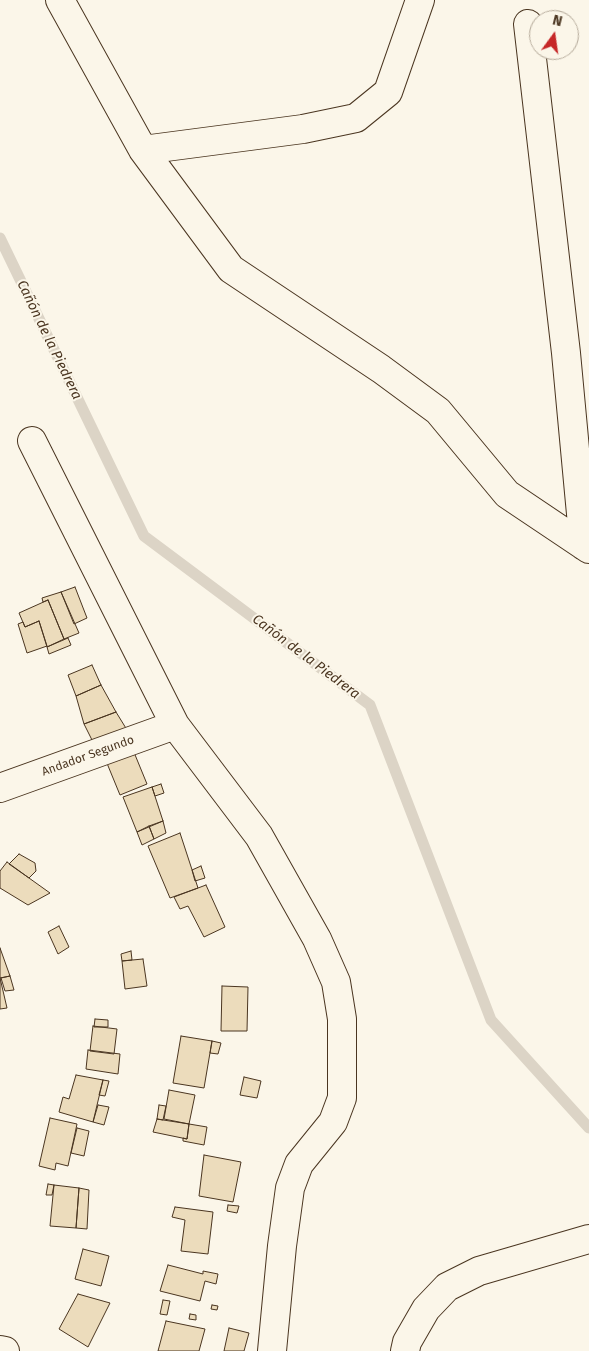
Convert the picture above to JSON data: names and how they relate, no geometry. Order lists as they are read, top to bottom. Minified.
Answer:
{"streets":{"street":["Andador Segundo"]},"water":["Cañón de la Piedrera"],"north":"top"}
